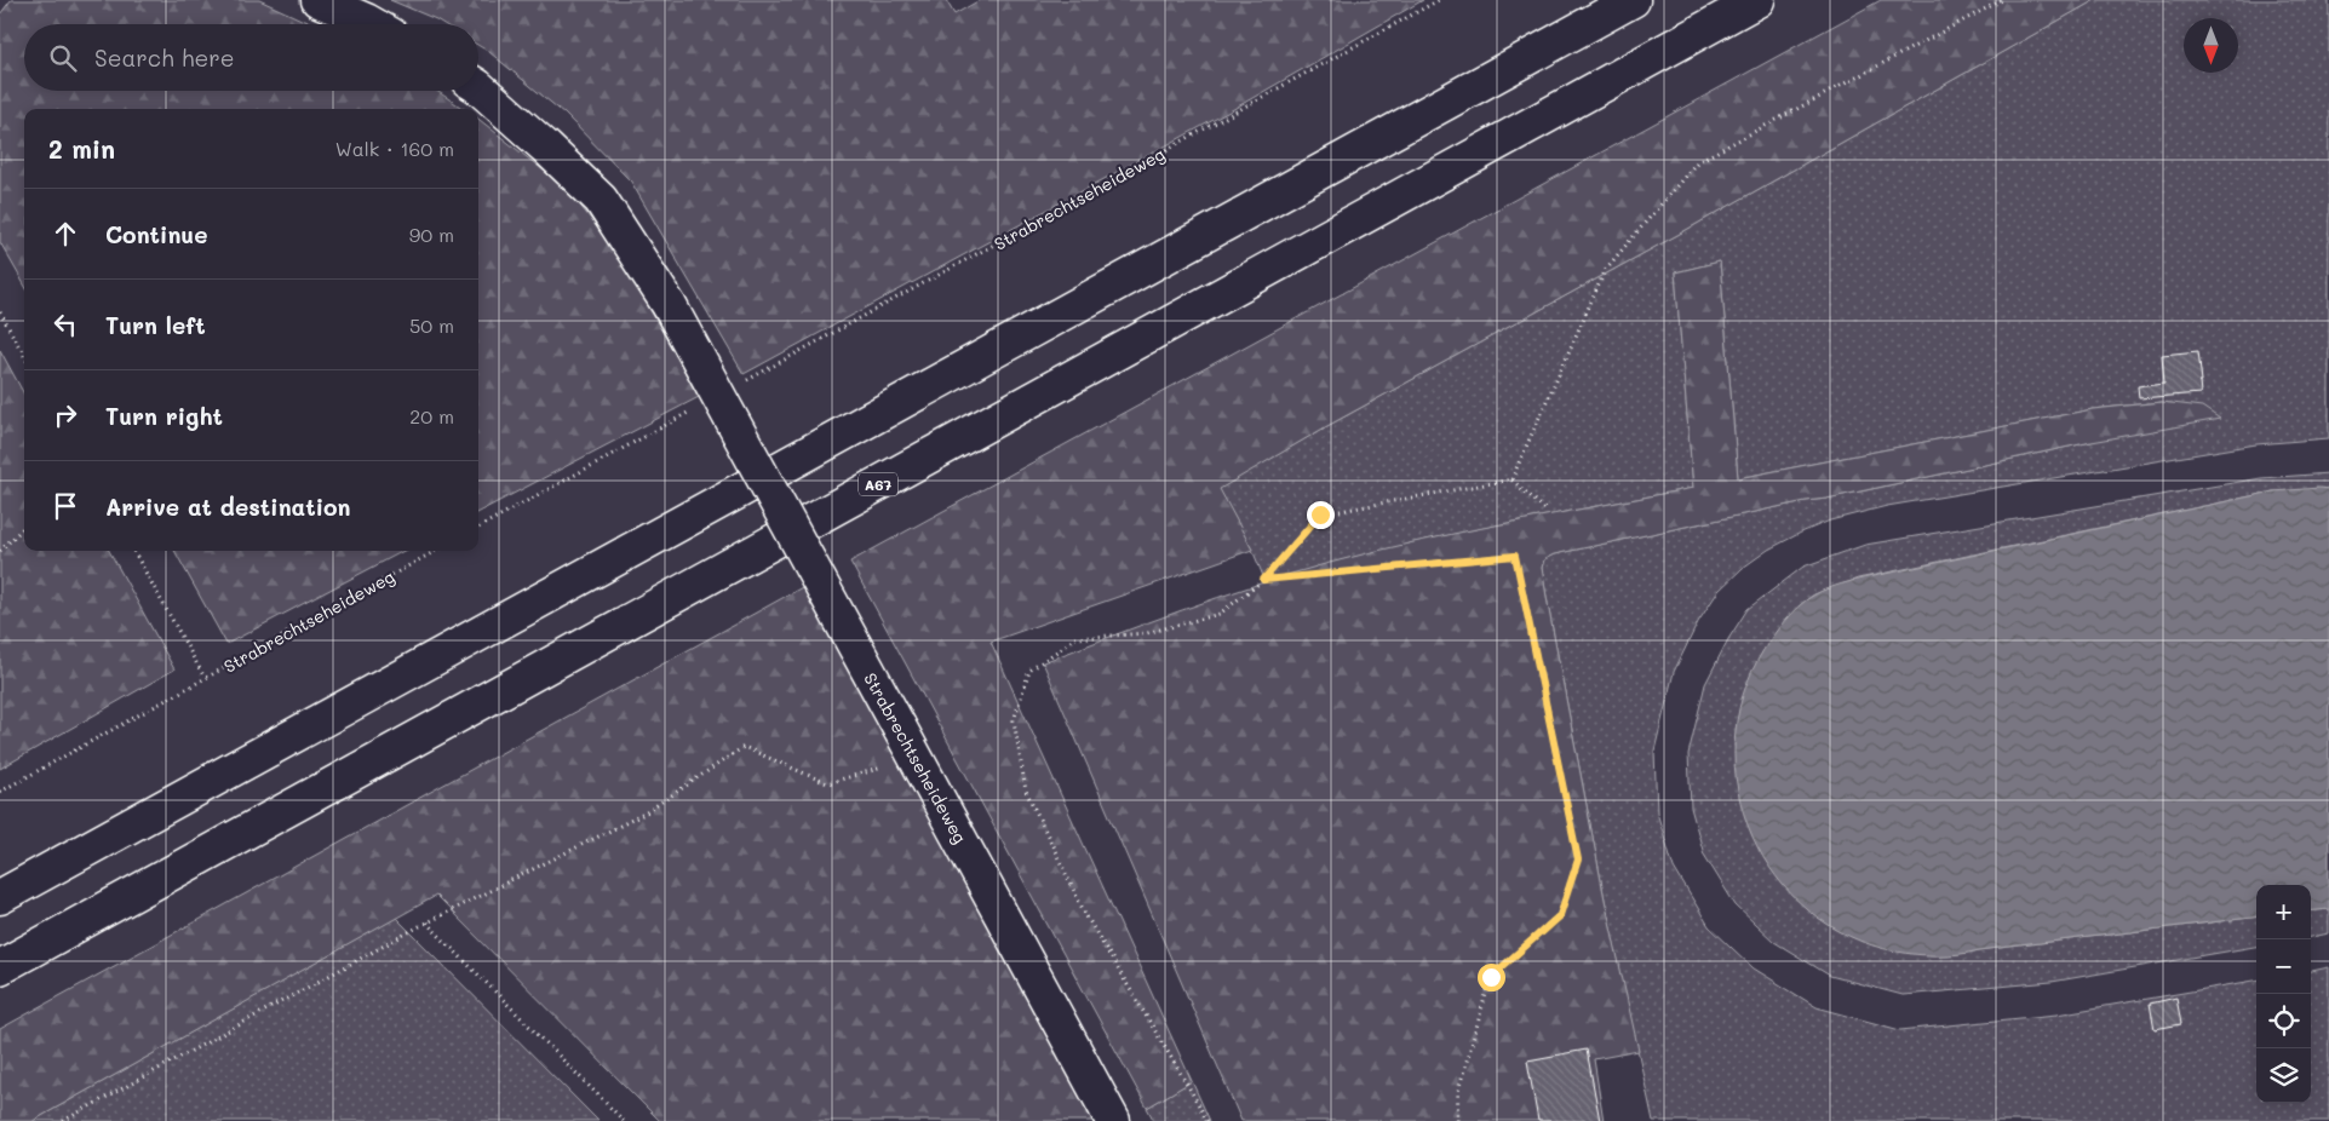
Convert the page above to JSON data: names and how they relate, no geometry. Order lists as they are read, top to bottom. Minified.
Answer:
{"streets":{"main road":["Strabrechtseheideweg","A67"]},"north":"bottom","page":{"search":"Search here","heading":["2 min","Walk · 160 m"],"list":[["Continue","90 m"],["Turn left","50 m"],["Turn right","20 m"],"Arrive at destination"],"map_buttons":["+","−"]}}
